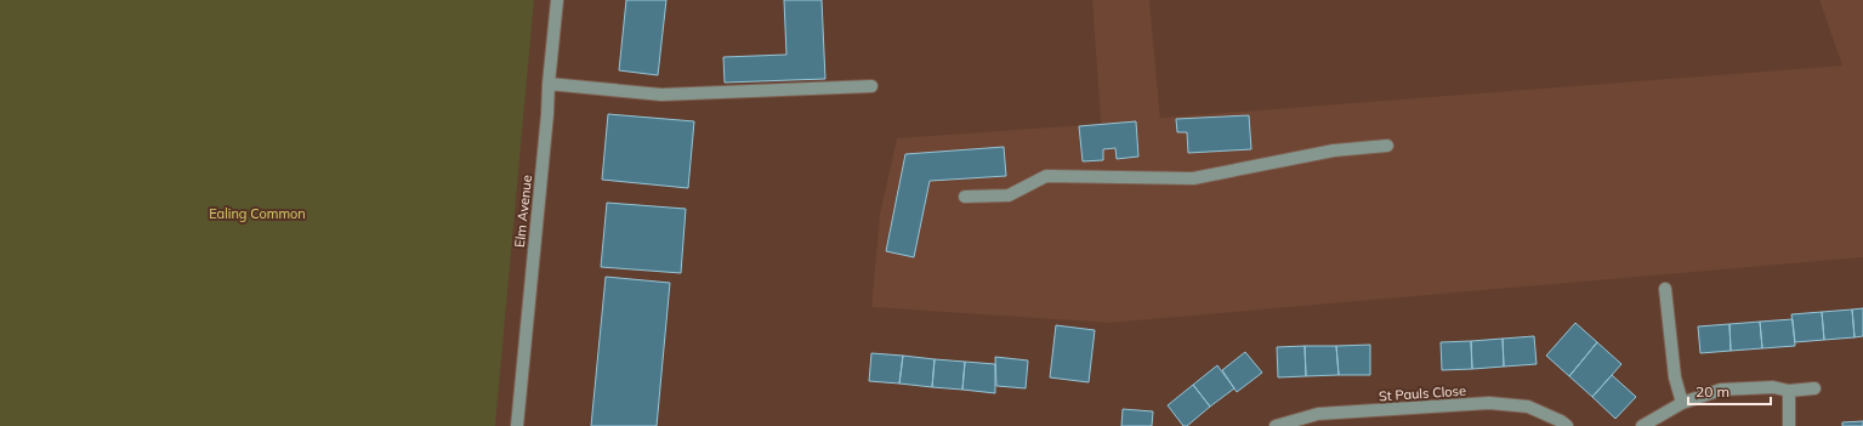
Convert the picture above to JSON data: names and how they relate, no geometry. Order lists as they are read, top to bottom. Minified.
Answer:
{"streets":{"street":["Elm Avenue","St Pauls Close"]},"parks":["Ealing Common"],"scale_bar":"20 m"}
